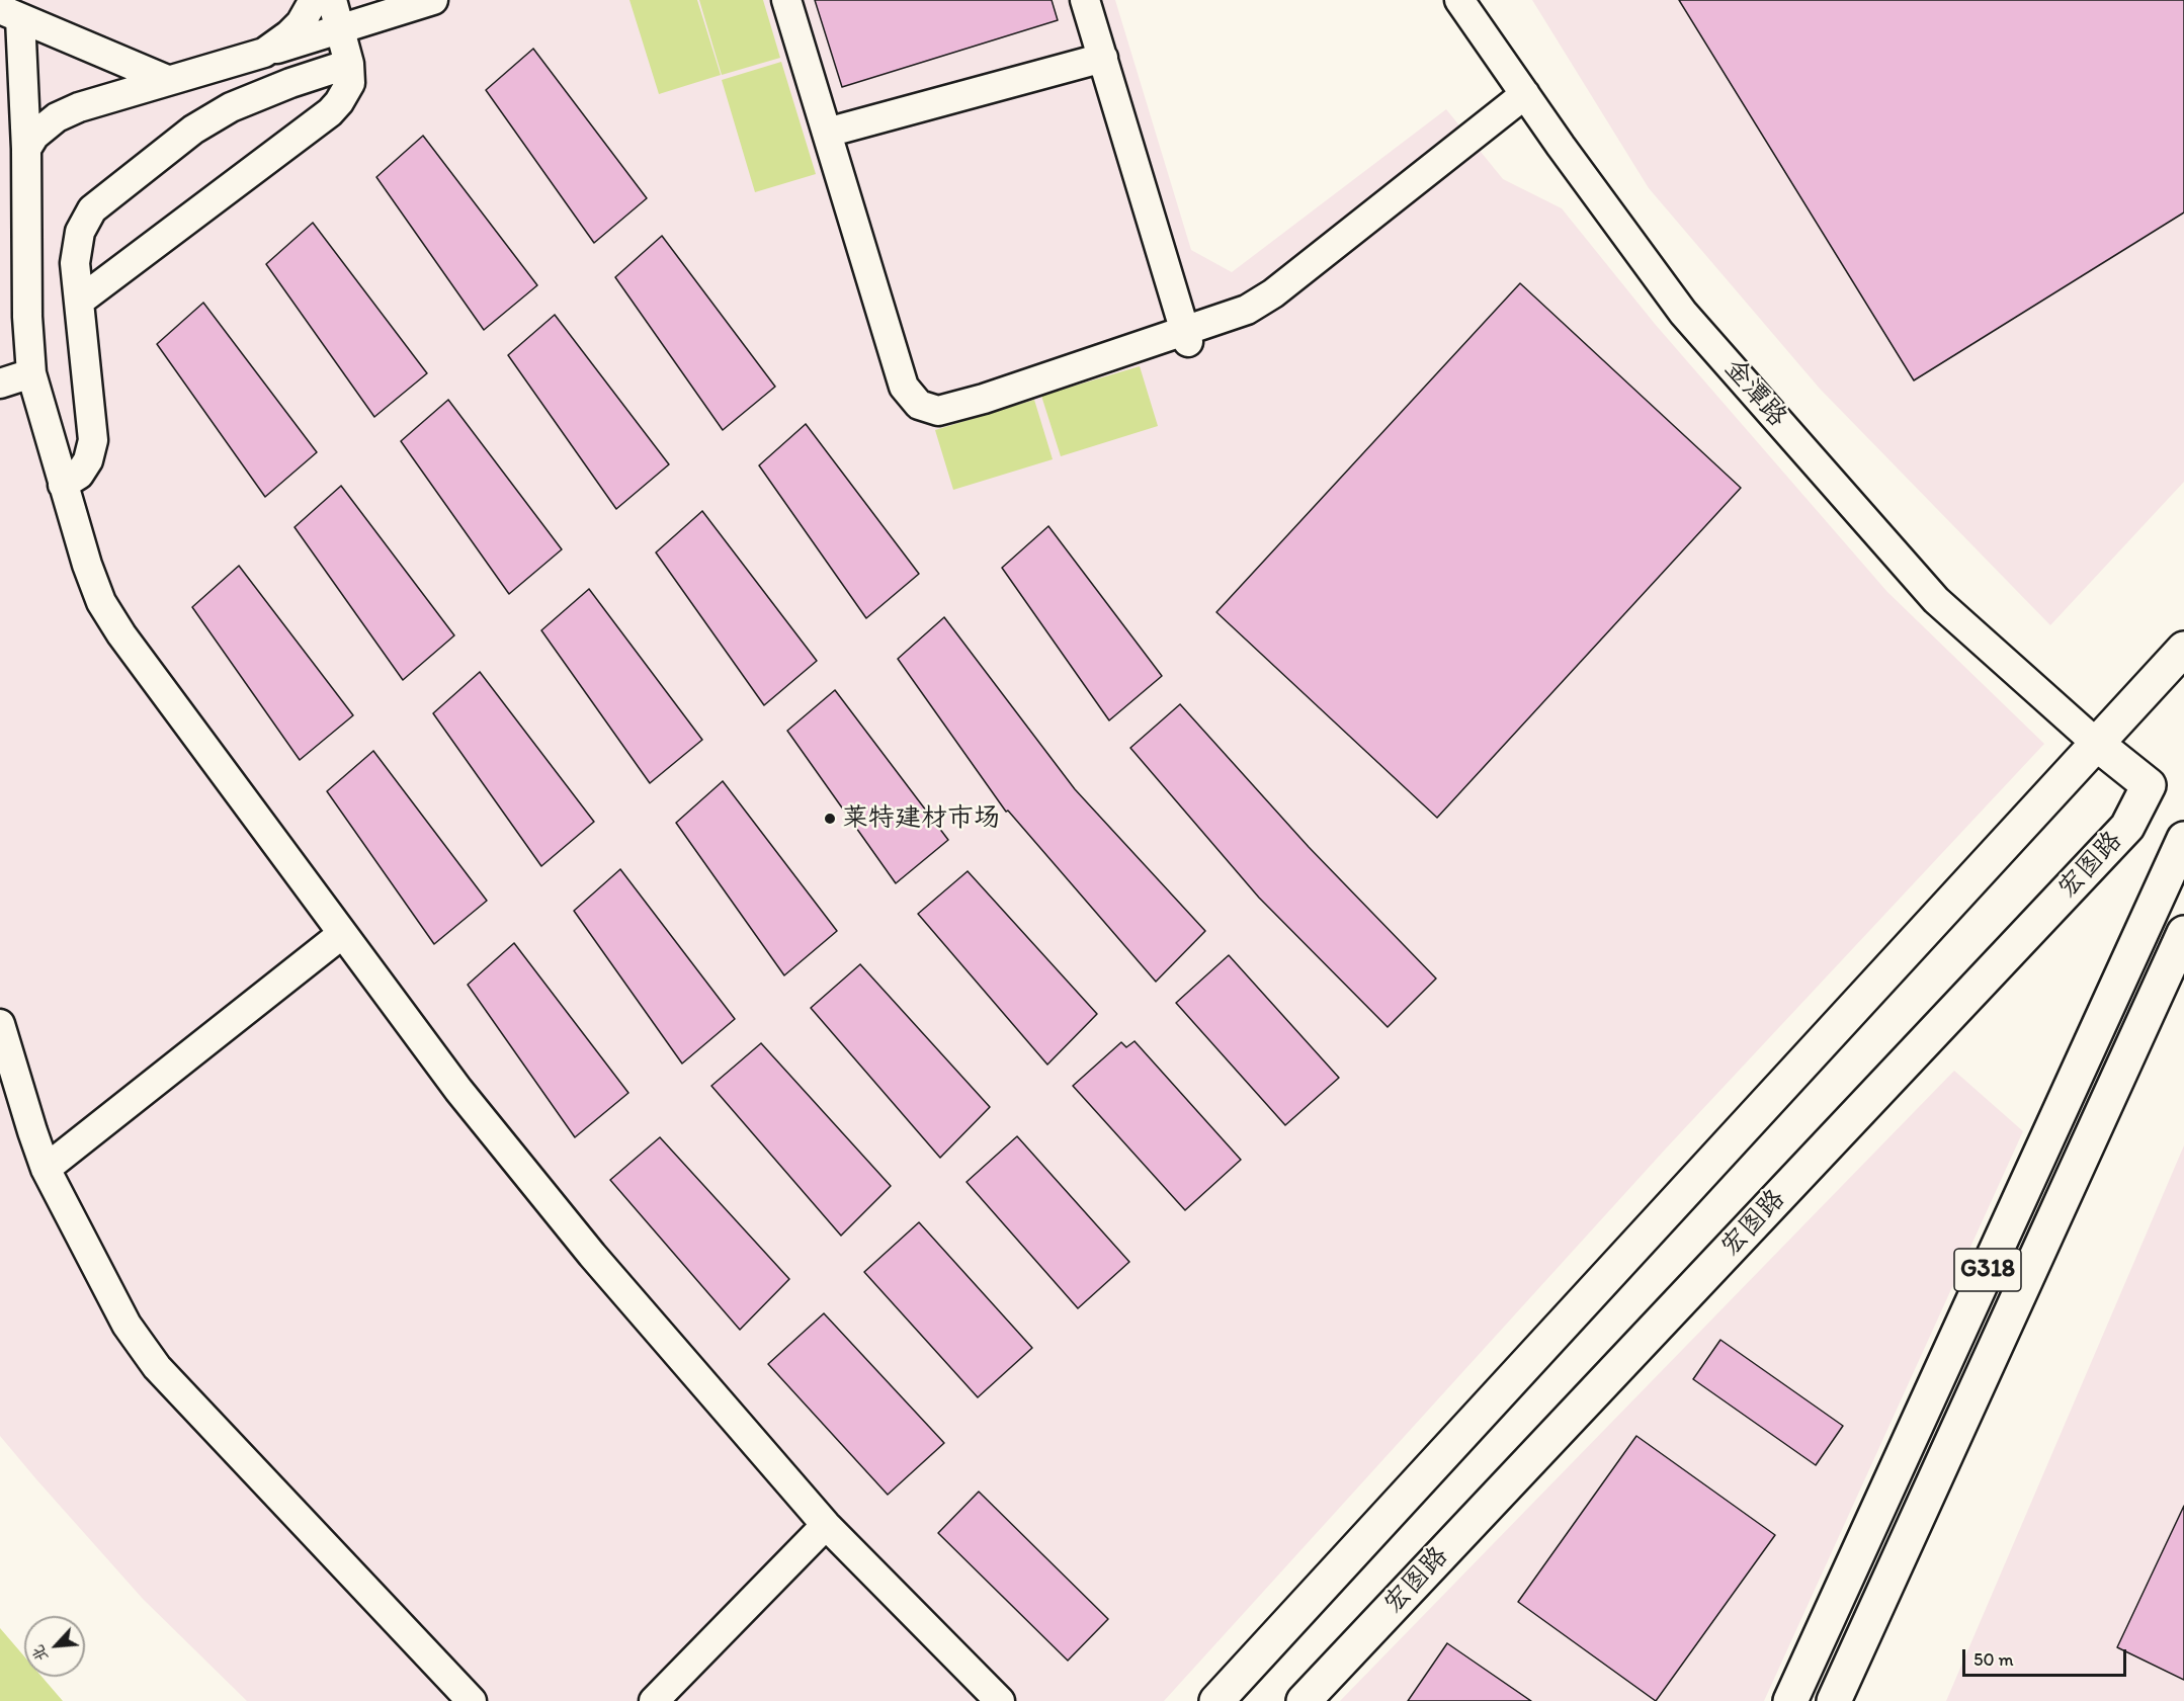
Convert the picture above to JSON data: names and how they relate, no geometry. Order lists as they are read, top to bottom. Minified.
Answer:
{"streets":{"main road":["宏图路","G318"],"street":["金潭路"]},"crossings":[["金潭路","宏图路"]],"places":["莱特建材市场"],"scale_bar":"50 m","north":"bottom left"}
